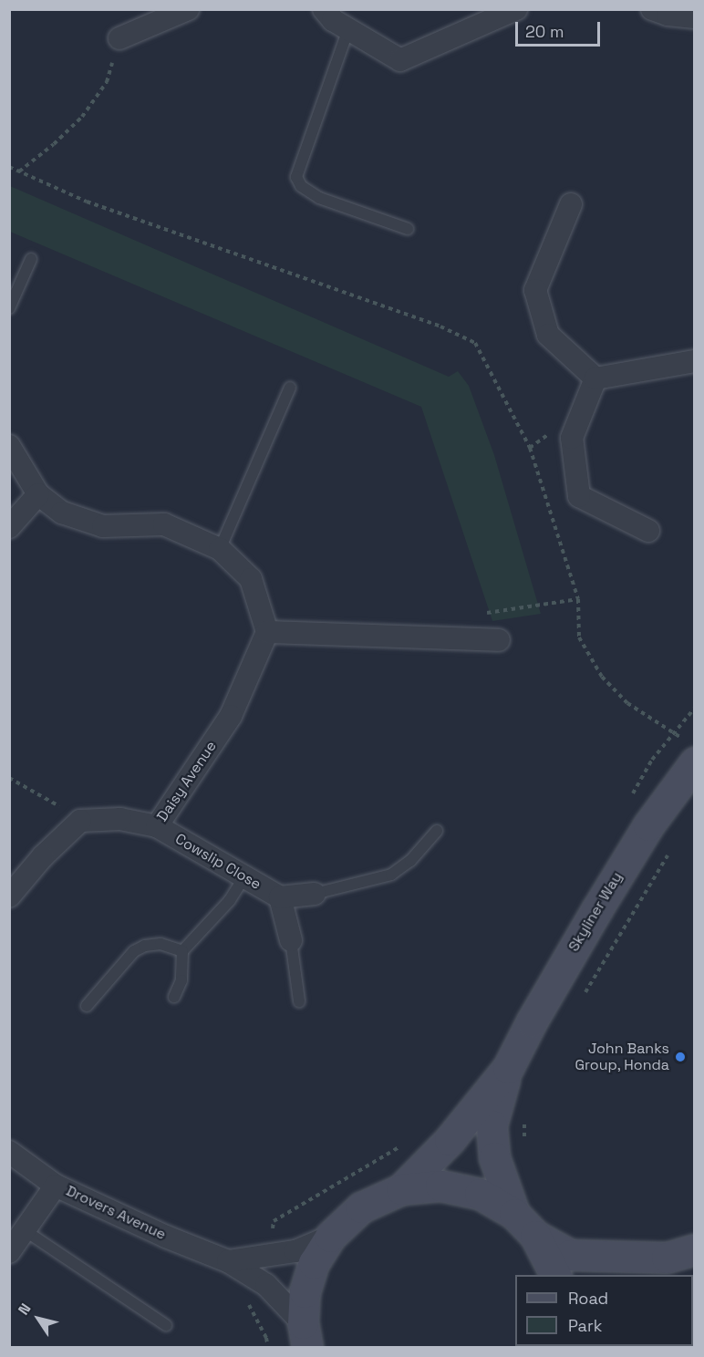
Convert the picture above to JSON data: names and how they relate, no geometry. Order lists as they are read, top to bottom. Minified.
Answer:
{"streets":{"street":["Daisy Avenue","Cowslip Close","Skyliner Way","Drovers Avenue"]},"crossings":[["Daisy Avenue","Cowslip Close"]],"places":["John Banks Group, Honda"],"legend":["Road","Park"],"scale_bar":"20 m","north":"top left"}
